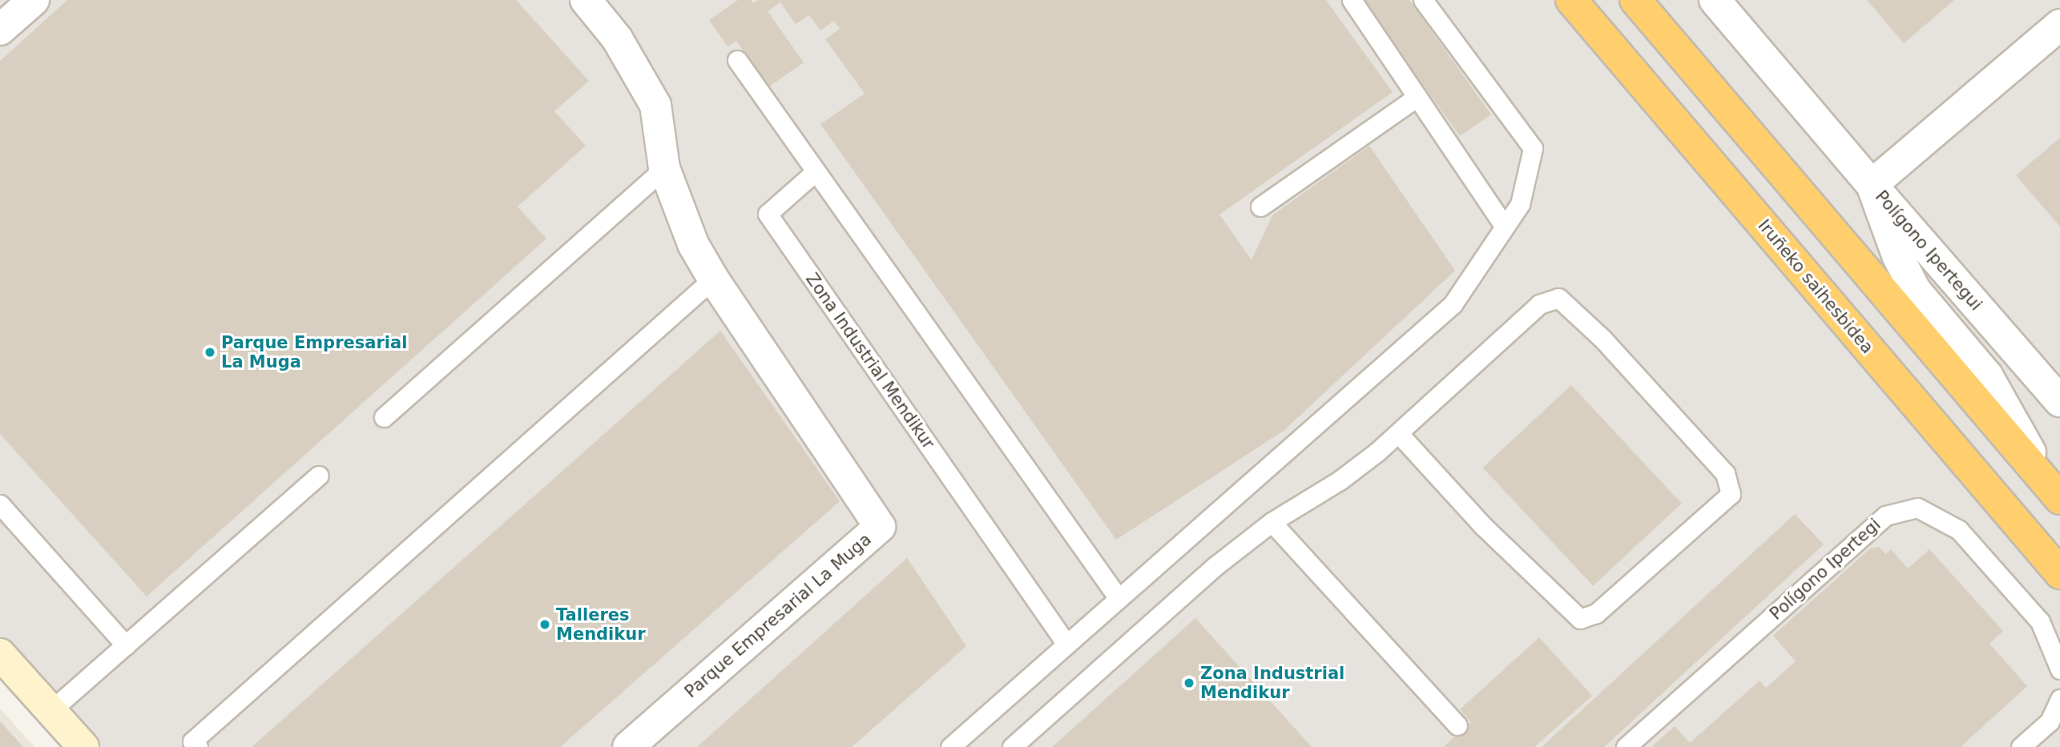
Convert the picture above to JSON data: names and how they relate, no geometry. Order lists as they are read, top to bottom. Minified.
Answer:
{"streets":{"highway":["Iruñeko saihesbidea"],"street":["Polígono Ipertegui","Parque Empresarial La Muga"],"lane":["Zona Industrial Mendikur","Polígono Ipertegi"]},"places":["Parque Empresarial La Muga","Talleres Mendikur","Zona Industrial Mendikur"]}
